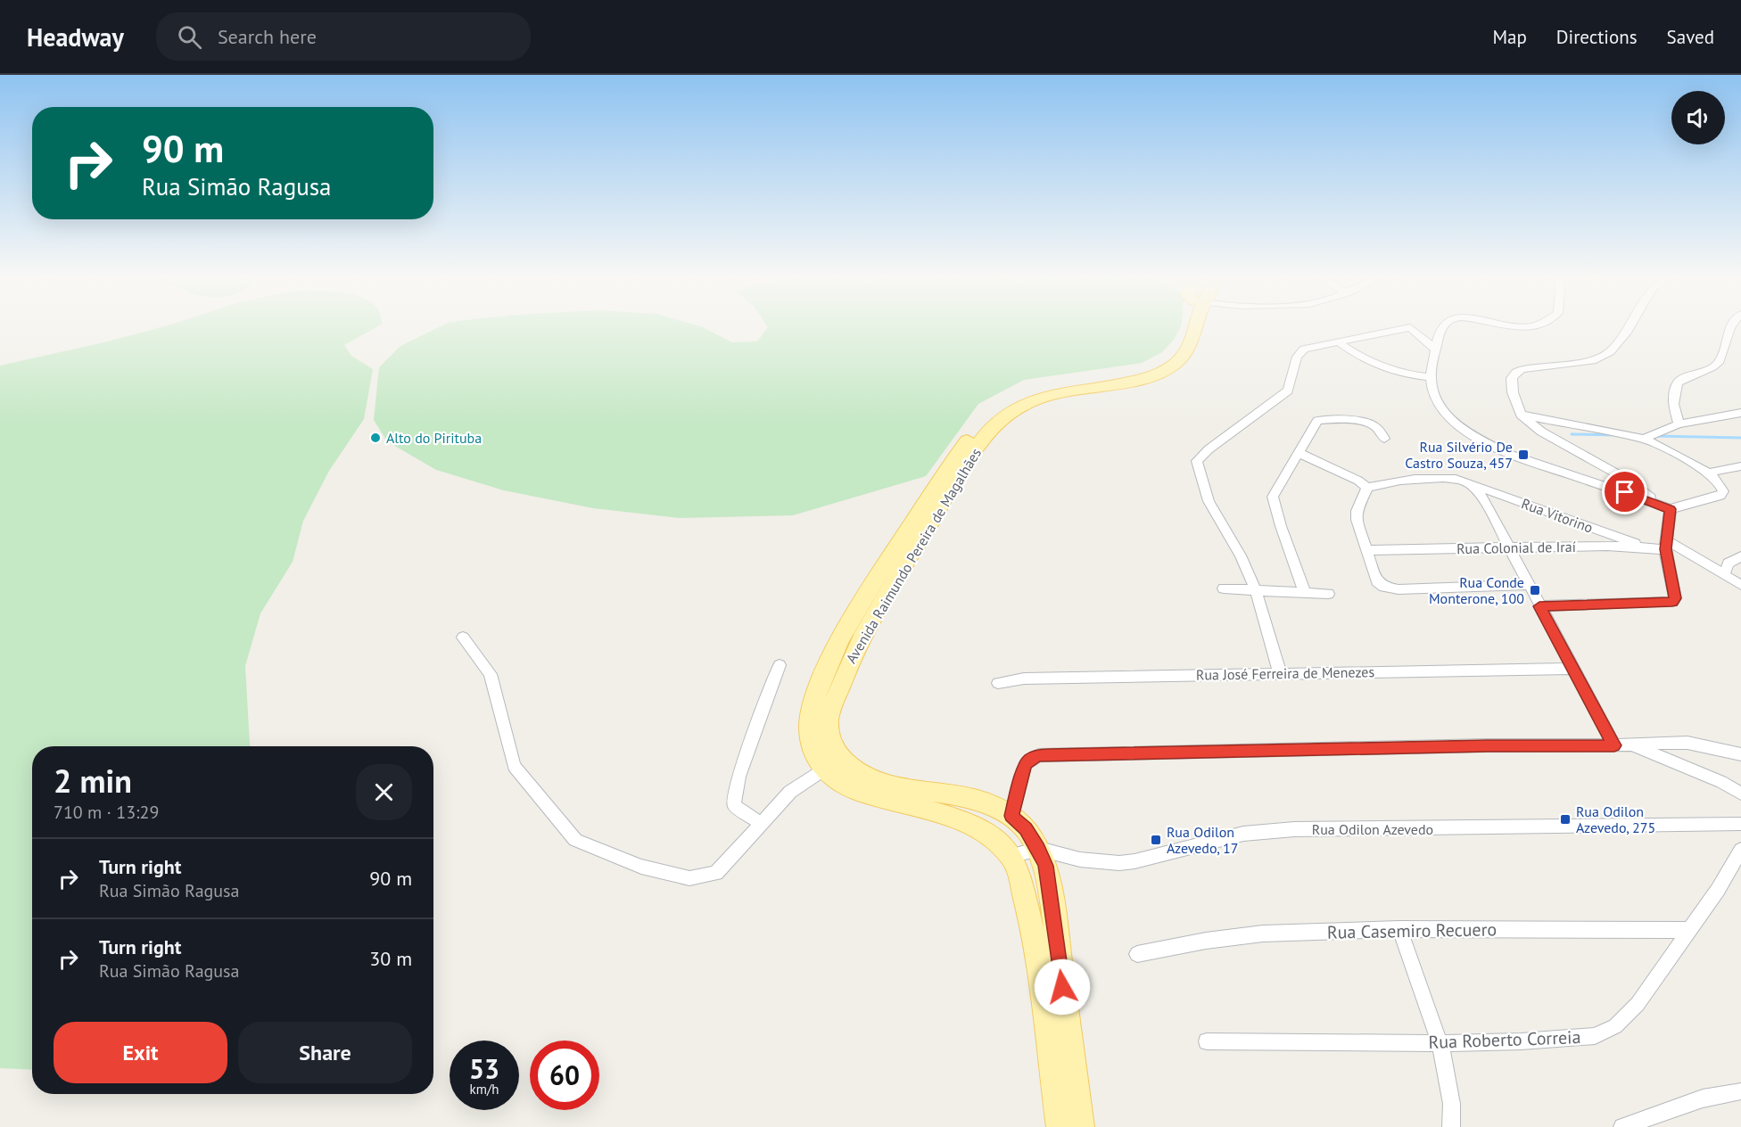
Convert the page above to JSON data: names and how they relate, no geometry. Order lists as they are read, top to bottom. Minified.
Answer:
{"streets":{"main road":["Avenida Raimundo Pereira de Magalhães"],"street":["Rua Vitorino","Rua Colonial de Iraí","Rua José Ferreira de Menezes","Rua Odilon Azevedo","Rua Casemiro Recuero","Rua Roberto Correia"]},"crossings":[["Rua Vitorino","Rua Colonial de Iraí"],["Avenida Raimundo Pereira de Magalhães","Rua Odilon Azevedo"],["Rua Casemiro Recuero","Rua Roberto Correia"]],"places":{"other":["Alto do Pirituba"],"transit":["Rua Silvério De Castro Souza, 457","Rua Conde Monterone, 100","Rua Odilon Azevedo, 275","Rua Odilon Azevedo, 17"]},"page":{"header":"Headway","search":"Search here","nav":["Map","Directions","Saved"],"turn":["90 m","Rua Simão Ragusa"],"heading":["2 min","710 m · 13:29"],"list":[{"name":"Turn right","note":"Rua Simão Ragusa","value":"90 m"},{"name":"Turn right","note":"Rua Simão Ragusa","value":"30 m"}],"buttons":["Exit","Share"],"speed":"53 km/h","limit":"60"}}
